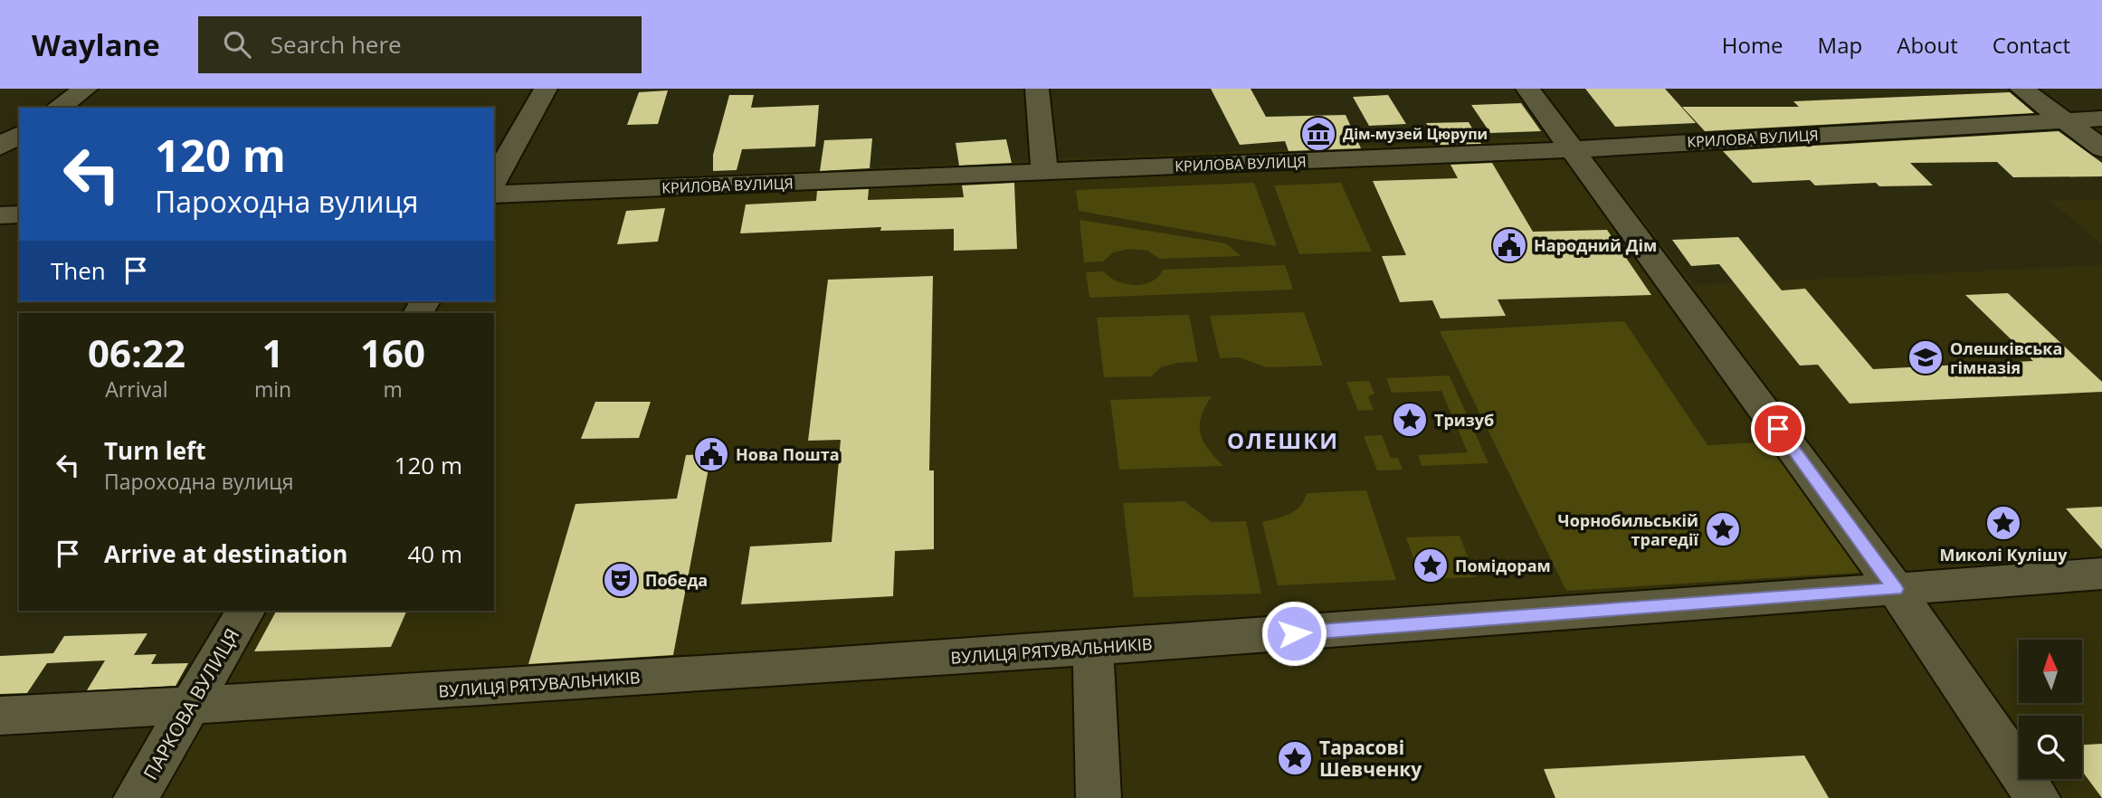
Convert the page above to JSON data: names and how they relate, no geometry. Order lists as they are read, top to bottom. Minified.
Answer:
{"streets":{"street":["КРИЛОВА ВУЛИЦЯ","ВУЛИЦЯ РЯТУВАЛЬНИКІВ","ПАРКОВА ВУЛИЦЯ"]},"crossings":[["ВУЛИЦЯ РЯТУВАЛЬНИКІВ","ПАРКОВА ВУЛИЦЯ"]],"districts":["ОЛЕШКИ"],"places":{"museum":["Дім-музей Цюрупи"],"public building":["Народний Дім","Нова Пошта"],"school or university":["Олешківська гімназія"],"place":["Тризуб","Миколі Кулішу","Чорнобильській трагедії","Помідорам","Тарасові Шевченку"],"theatre":["Победа"]},"north":"top","page":{"header":"Waylane","search":"Search here","nav":["Home","Map","About","Contact"],"turn":["120 m","Пароходна вулиця"],"then":"Then","eta":["06:22","Arrival","1","min","160","m"],"list":[{"name":"Turn left","note":"Пароходна вулиця","value":"120 m"},{"name":"Arrive at destination","value":"40 m"}]}}
